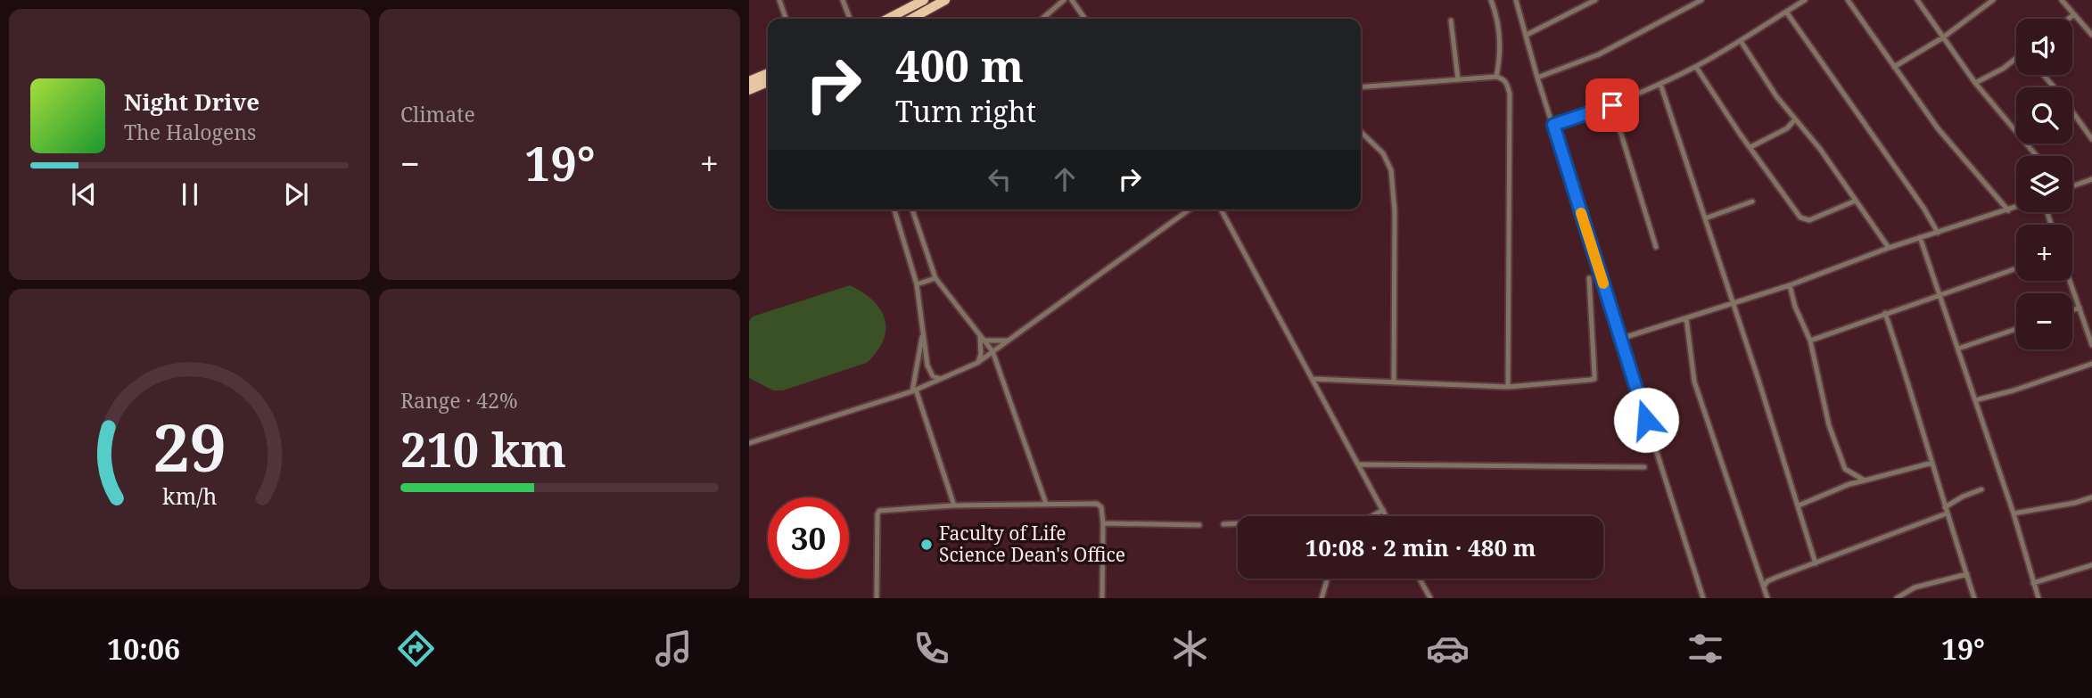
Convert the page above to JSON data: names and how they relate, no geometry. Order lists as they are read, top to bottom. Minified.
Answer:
{"places":["Faculty of Life Science Dean's Office"],"page":{"tile":["Climate",["Range · 42%","210 km"]],"map_buttons":["+","−"],"turn":["400 m","Turn right"],"song":["Night Drive","The Halogens"],"heat":["−","19°","+"],"limit":"30","trip":"10:08 · 2 min · 480 m","tabs":["10:06","19°"],"gauge":["29","km/h"]}}
